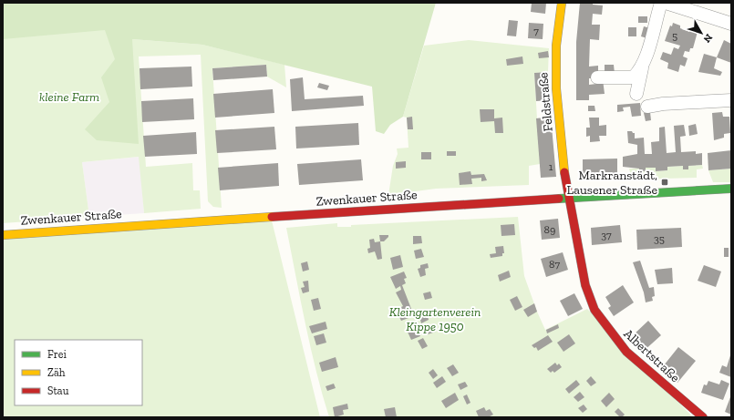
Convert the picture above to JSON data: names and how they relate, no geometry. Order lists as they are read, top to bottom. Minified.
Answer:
{"streets":{"main road":["Feldstraße","Zwenkauer Straße","Albertstraße"]},"crossings":[["Feldstraße","Zwenkauer Straße"],["Feldstraße","Albertstraße"],["Zwenkauer Straße","Albertstraße"]],"parks":["kleine Farm","Kleingartenverein Kippe 1950"],"places":{"transit":["Markranstädt, Lausener Straße"]},"house_numbers":["7","5","1","89","37","35","87"],"legend":["Frei","Zäh","Stau"],"north":"bottom right"}
